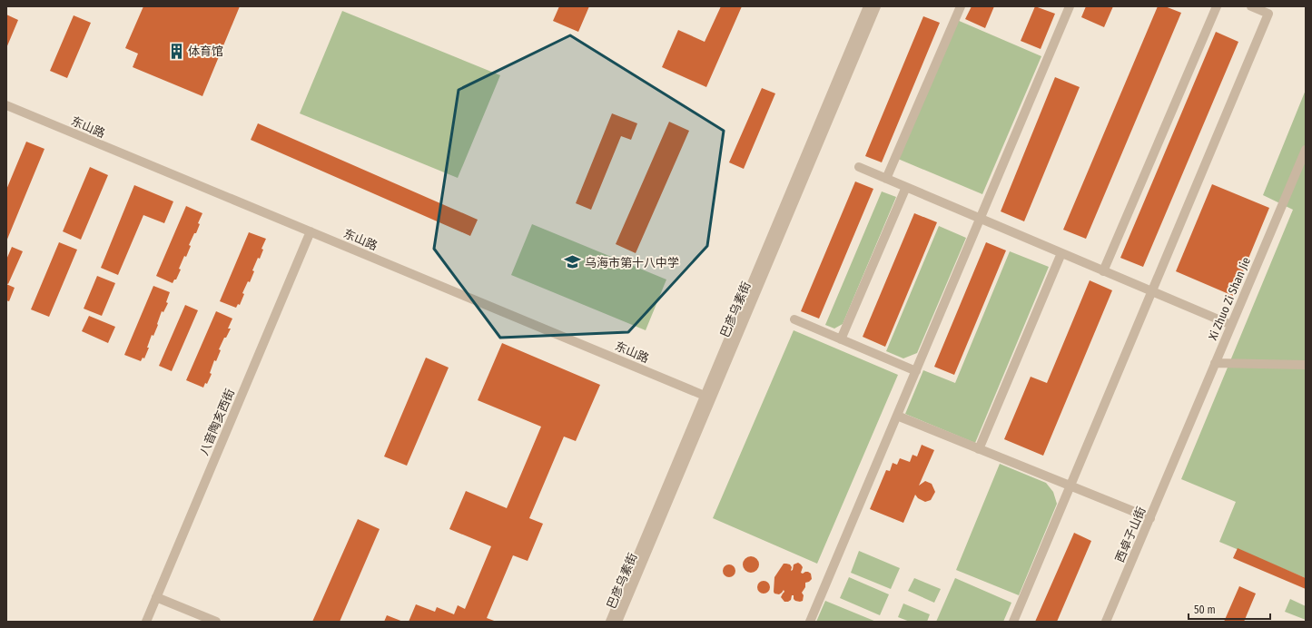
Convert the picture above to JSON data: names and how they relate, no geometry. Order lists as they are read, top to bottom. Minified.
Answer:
{"streets":{"street":["东山路","Xi Zhuo Zi Shan Jie","巴彦乌素街","八音陶亥西街","西卓子山街"]},"crossings":[["东山路","巴彦乌素街"],["东山路","八音陶亥西街"],["Xi Zhuo Zi Shan Jie","西卓子山街"]],"places":{"building":["体育馆"],"school or university":["乌海市第十八中学"]},"scale_bar":"50 m"}
